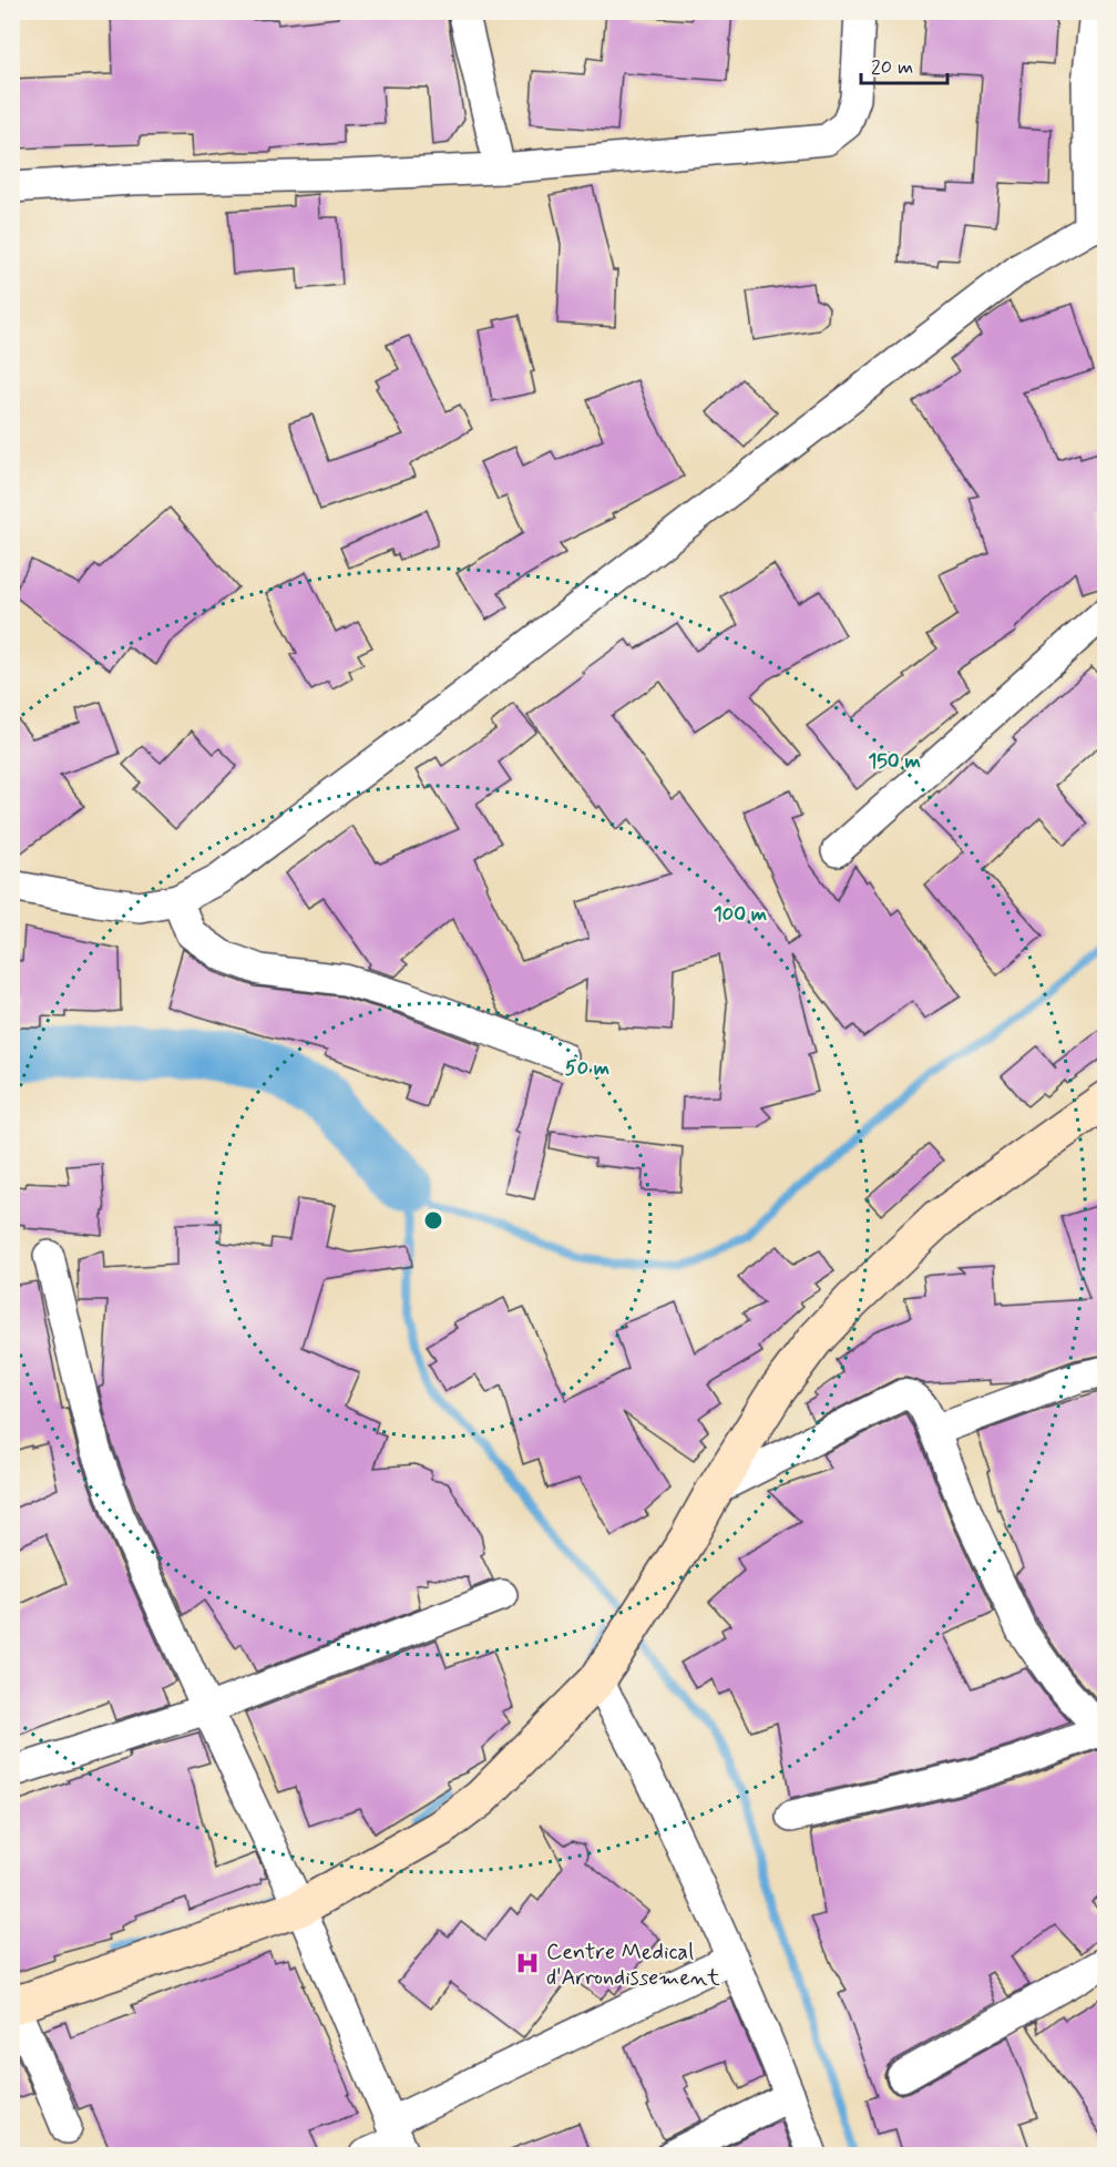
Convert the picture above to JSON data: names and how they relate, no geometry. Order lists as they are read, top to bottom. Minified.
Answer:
{"places":{"hospital":["Centre Medical d'Arrondissement"]},"scale_bar":"20 m","rings":["150 m","100 m","50 m"]}
